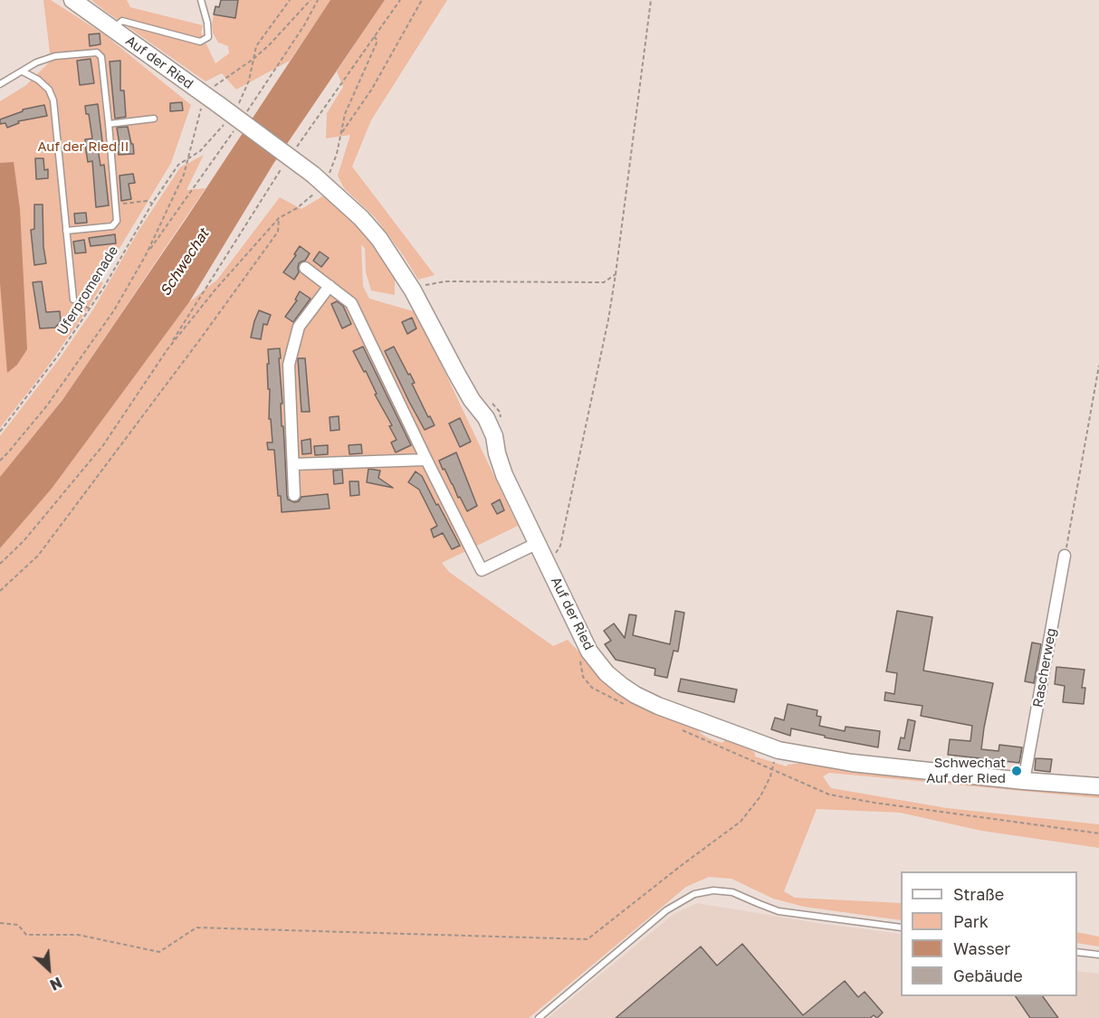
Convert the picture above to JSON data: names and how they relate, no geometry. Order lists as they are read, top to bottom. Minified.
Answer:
{"streets":{"main road":["Auf der Ried"],"street":["Rascherweg"],"path":["Uferpromenade"]},"crossings":[["Auf der Ried","Rascherweg"]],"water":["Schwechat"],"parks":["Auf der Ried II"],"places":["Schwechat Auf der Ried"],"legend":["Straße","Park","Wasser","Gebäude"],"north":"bottom right"}
